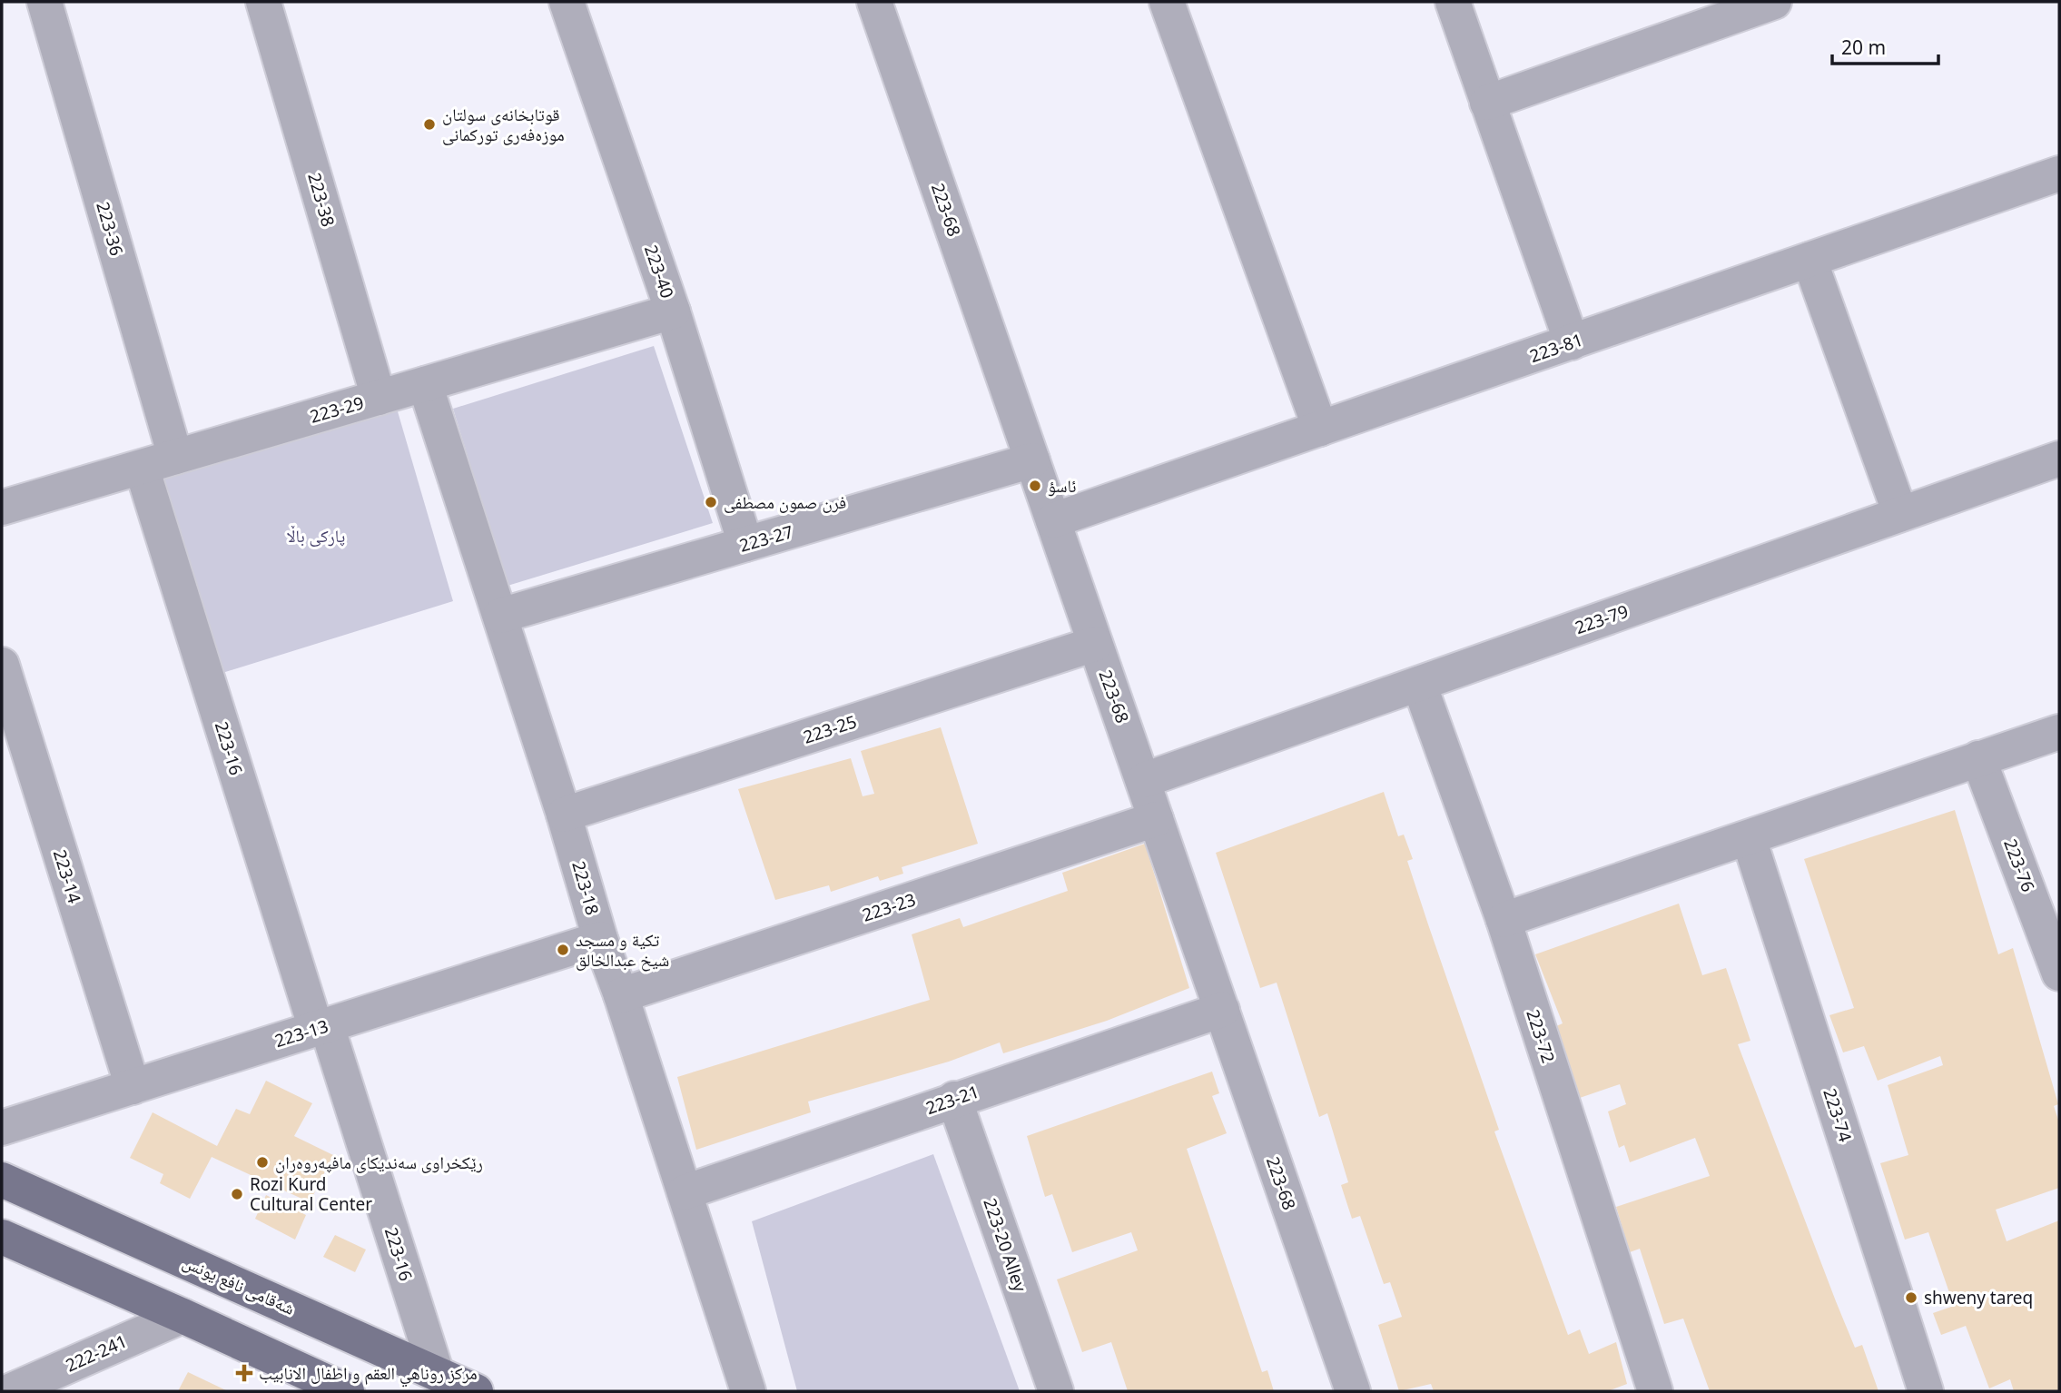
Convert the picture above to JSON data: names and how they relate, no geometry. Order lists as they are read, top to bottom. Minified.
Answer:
{"streets":{"main road":["شەقامی نافع یونس"],"street":["223-38","223-68","223-36","223-40","223-81","223-29","223-27","223-79","223-25","223-16","223-76","223-14","223-18","223-23","223-13","223-72","223-21","223-74","223-20 Alley","222-241"]},"crossings":[["223-38","223-29"],["223-68","223-81"],["223-68","223-27"],["223-68","223-79"],["223-68","223-25"],["223-68","223-23"],["223-68","223-21"],["223-36","223-29"],["223-40","223-29"],["223-40","223-27"],["223-29","223-16"],["223-29","223-18"],["223-27","223-18"],["223-79","223-72"],["223-25","223-18"],["223-16","223-13"],["223-16","شەقامی نافع یونس"],["223-14","223-13"],["223-18","223-23"],["223-18","223-13"],["223-18","223-21"],["223-21","223-20 Alley"]],"parks":["پارکی باڵا"],"places":{"other":["قوتابخانەی سولتان موزەفەری تورکمانی","ئاسؤ","فرن صمون مصطفى","تكية و مسجد شيخ عبدالخالق","رێکخراوی سەندیکای مافپەروەران","Rozi Kurd Cultural Center","shweny tareq"],"health":["مركز روناهي العقم و اطفال الانابيب"]},"scale_bar":"20 m"}
